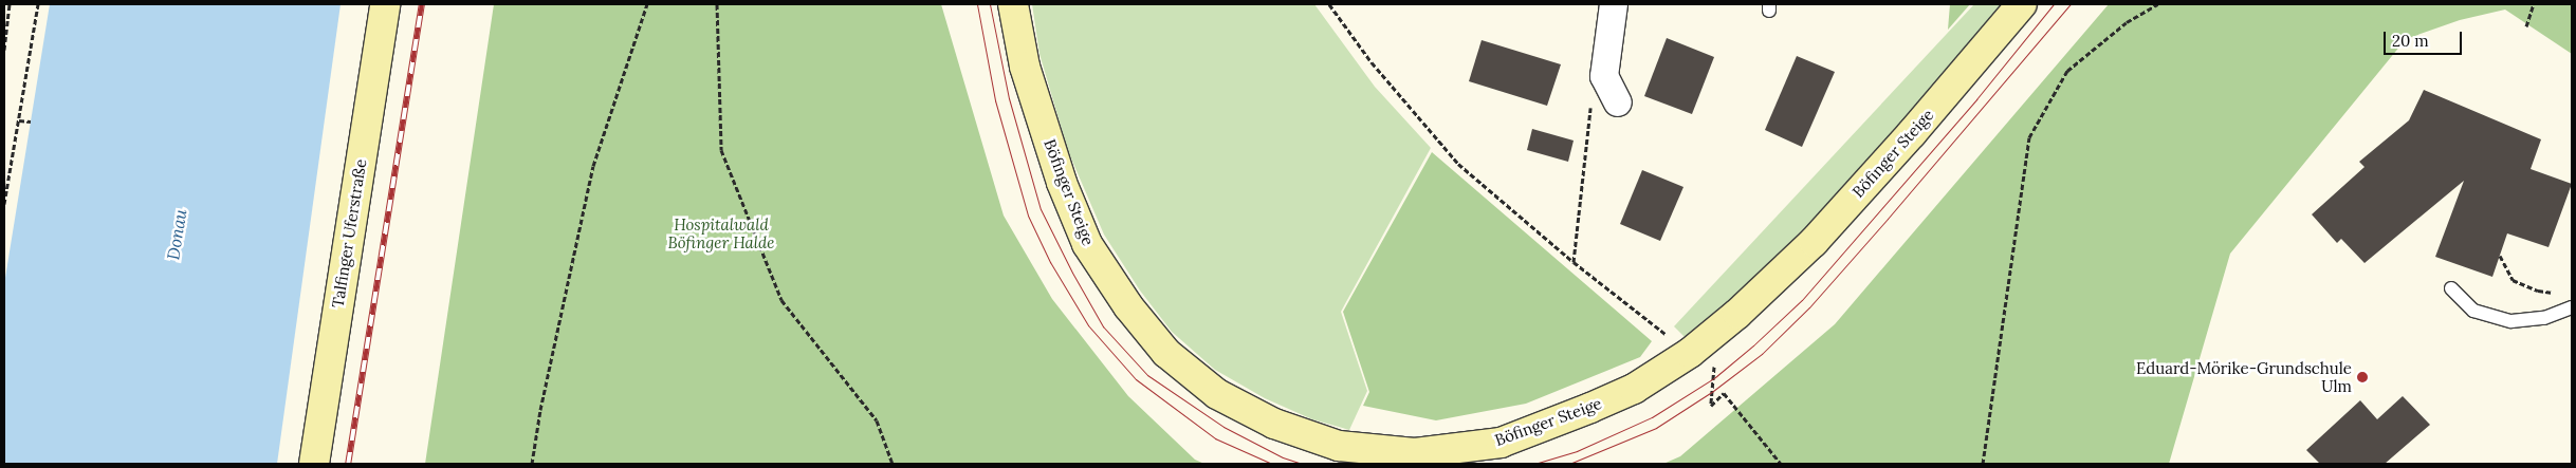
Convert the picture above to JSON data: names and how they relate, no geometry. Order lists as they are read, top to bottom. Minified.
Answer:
{"streets":{"street":["Böfinger Steige","Talfinger Uferstraße"]},"water":["Donau"],"parks":["Hospitalwald Böfinger Halde"],"places":["Eduard-Mörike-Grundschule Ulm"],"scale_bar":"20 m"}
